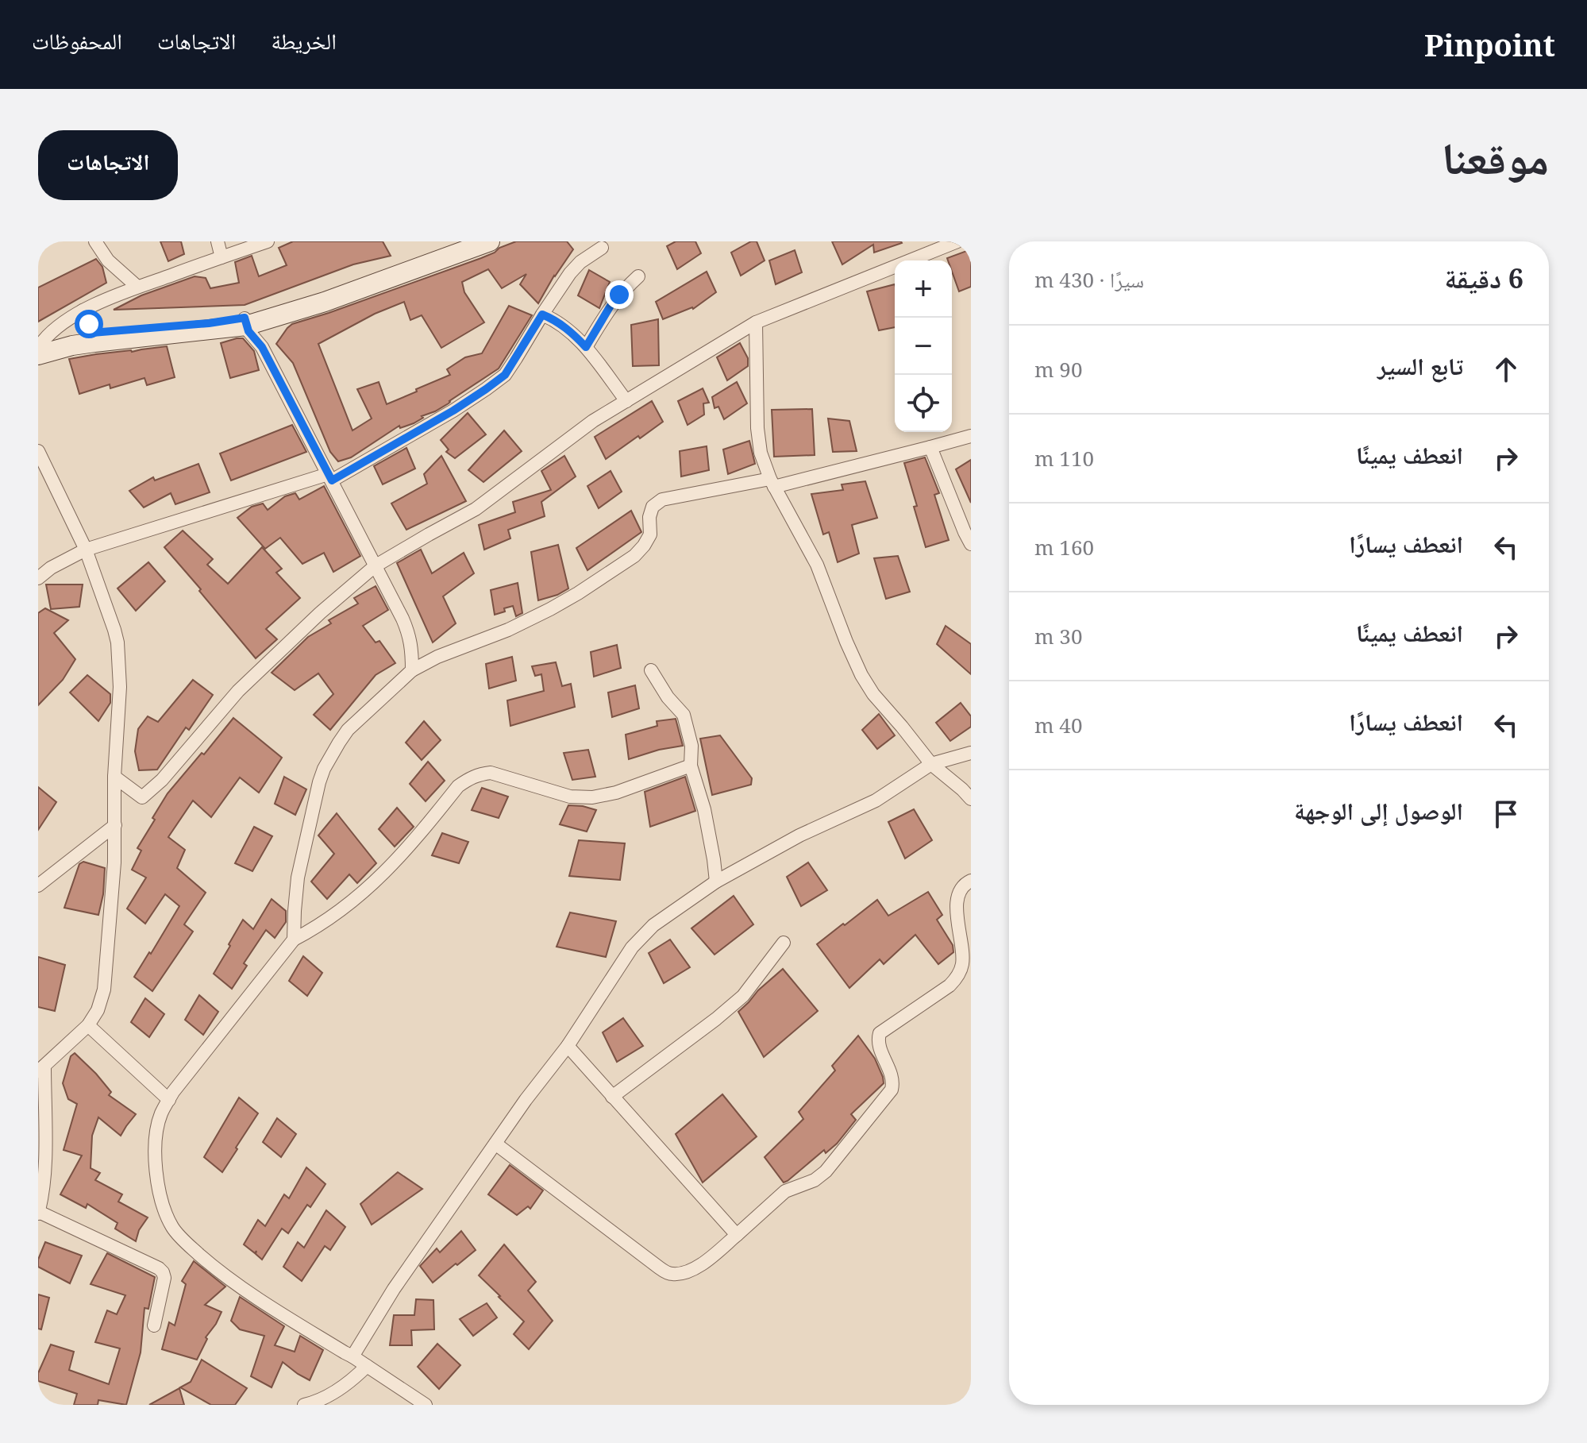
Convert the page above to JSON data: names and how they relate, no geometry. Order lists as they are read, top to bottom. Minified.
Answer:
{"page":{"header":"Pinpoint","nav":["الخريطة","الاتجاهات","المحفوظات"],"title":"موقعنا","buttons":"الاتجاهات","heading":["6 دقيقة","سيرًا · 430 m"],"map_buttons":["+","−"],"list":[["تابع السير","90 m"],["انعطف يمينًا","110 m"],["انعطف يسارًا","160 m"],["انعطف يمينًا","30 m"],["انعطف يسارًا","40 m"],"الوصول إلى الوجهة"]}}
